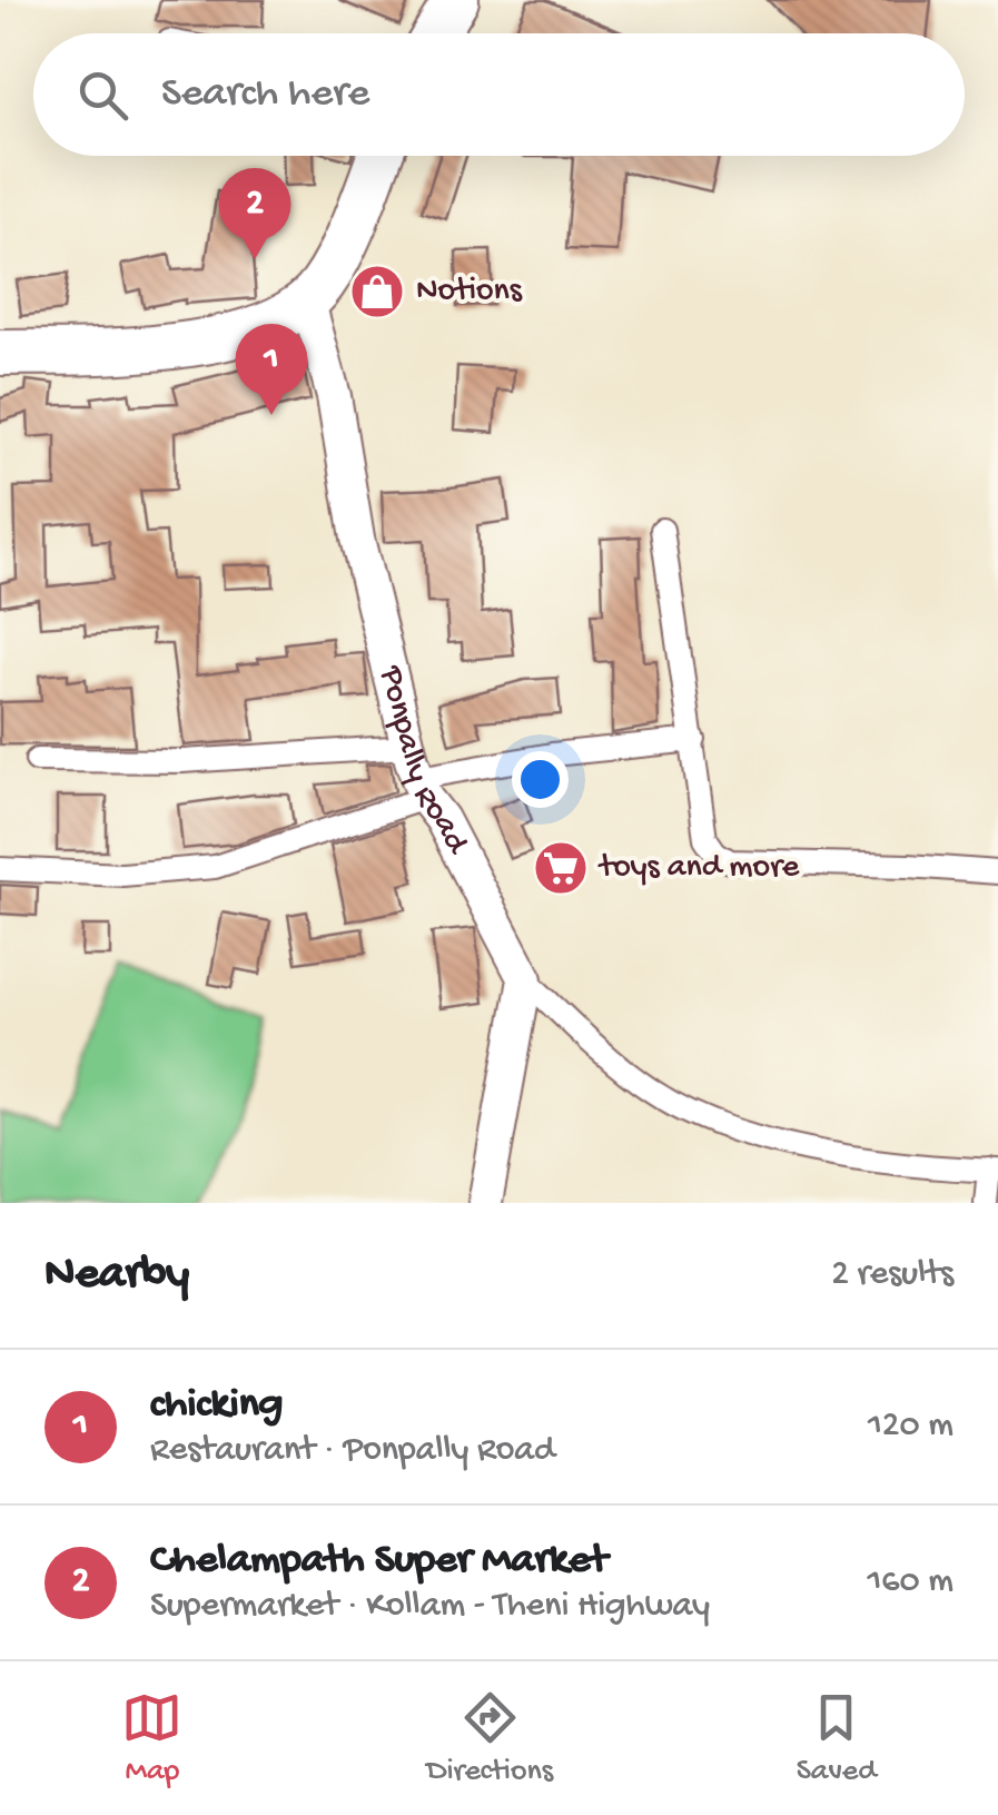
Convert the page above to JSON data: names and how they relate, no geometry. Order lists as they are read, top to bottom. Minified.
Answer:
{"streets":{"main road":["Ponpally Road"]},"places":{"shop":["Notions"],"supermarket":["toys and more"]},"page":{"search":"Search here","pins":["2","1"],"heading":["Nearby","2 results"],"list":[{"mark":"1","name":"chicking","note":"Restaurant · Ponpally Road","value":"120 m"},{"mark":"2","name":"Chelampath Super Market","note":"Supermarket · Kollam - Theni Highway","value":"160 m"}],"nav":["Map","Directions","Saved"]}}
